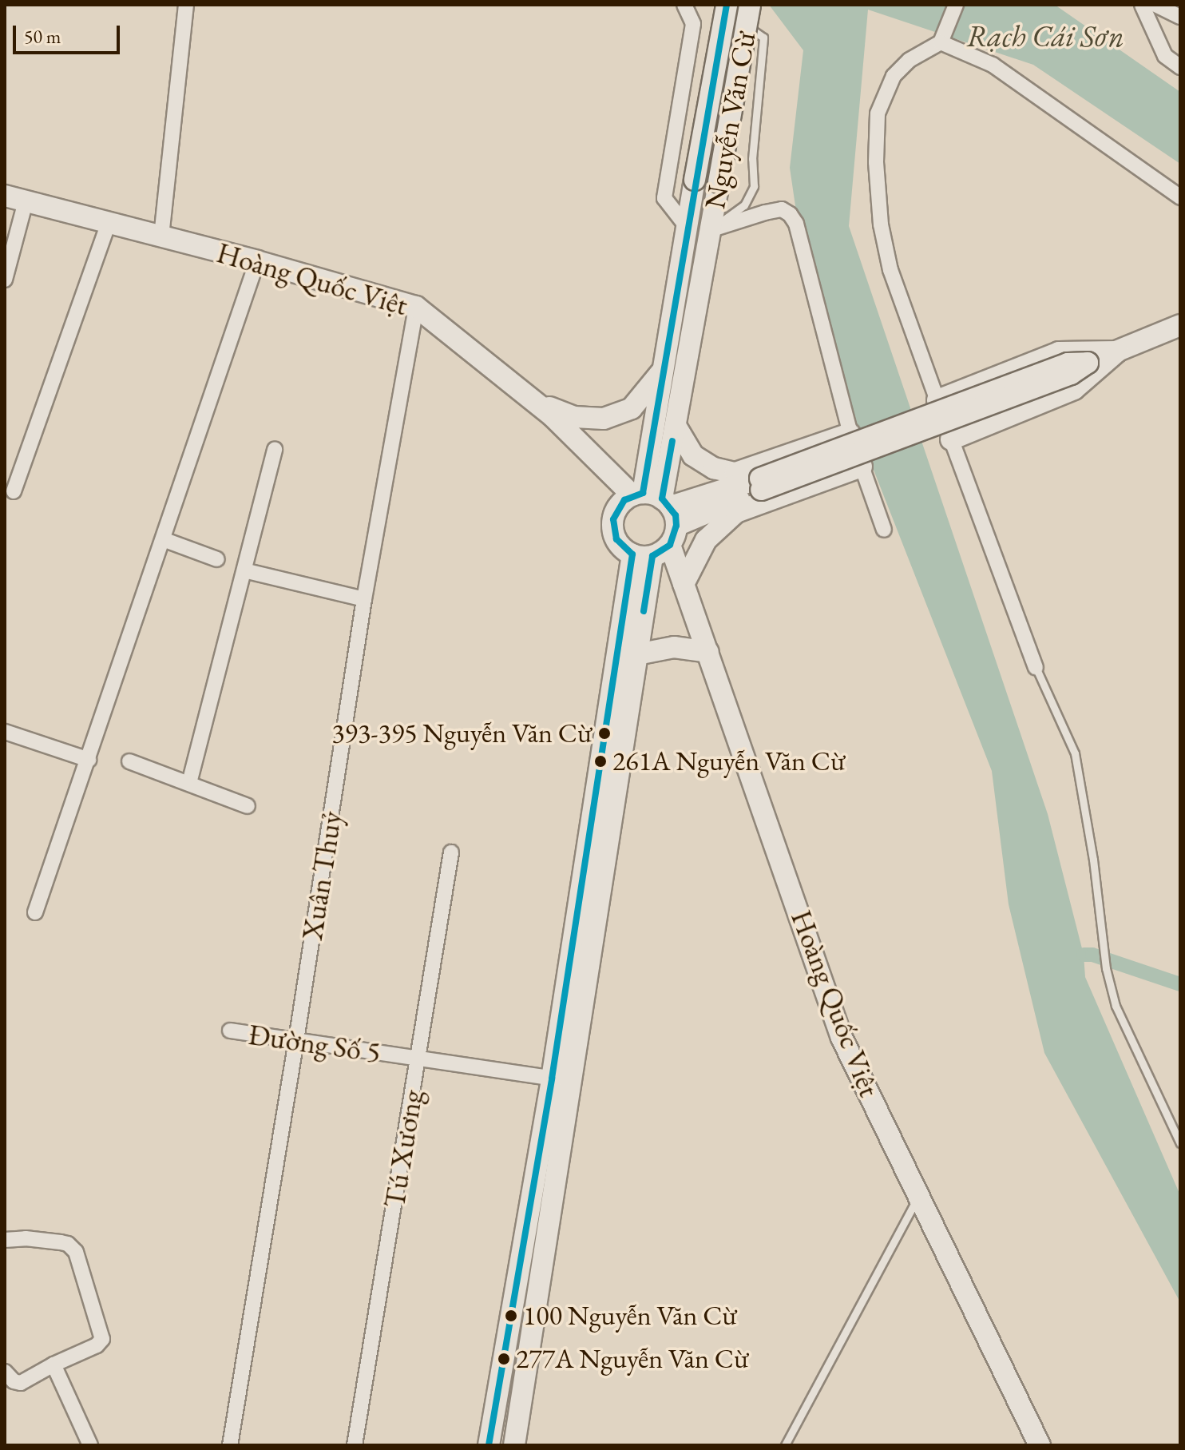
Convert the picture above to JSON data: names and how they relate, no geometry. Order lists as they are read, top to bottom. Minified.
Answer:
{"streets":{"street":["Nguyễn Văn Cừ","Hoàng Quốc Việt","Xuân Thuỷ","Đường Số 5","Tú Xương"]},"crossings":[["Nguyễn Văn Cừ","Hoàng Quốc Việt"],["Nguyễn Văn Cừ","Đường Số 5"],["Hoàng Quốc Việt","Xuân Thuỷ"],["Xuân Thuỷ","Đường Số 5"],["Đường Số 5","Tú Xương"]],"water":["Rạch Cái Sơn"],"places":["393-395 Nguyễn Văn Cừ","261A Nguyễn Văn Cừ","100 Nguyễn Văn Cừ","277A Nguyễn Văn Cừ"],"scale_bar":"50 m"}
